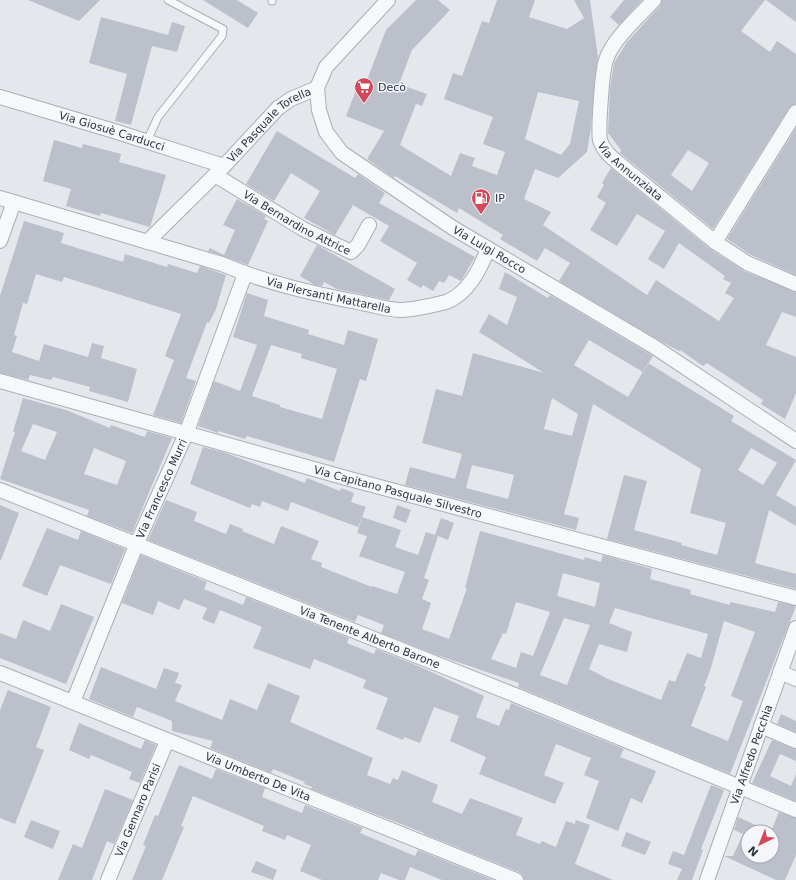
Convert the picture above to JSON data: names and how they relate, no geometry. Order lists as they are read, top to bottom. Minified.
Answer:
{"streets":{"street":["Via Pasquale Torella","Via Giosuè Carducci","Via Annunziata","Via Bernardino Attrice","Via Luigi Rocco","Via Piersanti Mattarella","Via Francesco Murri","Via Capitano Pasquale Silvestro","Via Tenente Alberto Barone","Via Alfredo Pecchia","Via Umberto De Vita","Via Gennaro Parisi"]},"crossings":[["Via Pasquale Torella","Via Giosuè Carducci"],["Via Pasquale Torella","Via Bernardino Attrice"],["Via Pasquale Torella","Via Luigi Rocco"],["Via Giosuè Carducci","Via Bernardino Attrice"],["Via Luigi Rocco","Via Piersanti Mattarella"],["Via Piersanti Mattarella","Via Francesco Murri"],["Via Francesco Murri","Via Capitano Pasquale Silvestro"],["Via Francesco Murri","Via Tenente Alberto Barone"],["Via Francesco Murri","Via Umberto De Vita"],["Via Tenente Alberto Barone","Via Alfredo Pecchia"],["Via Umberto De Vita","Via Gennaro Parisi"]],"places":{"supermarket":["Decò"],"fuel station":["IP"]},"north":"bottom left"}
